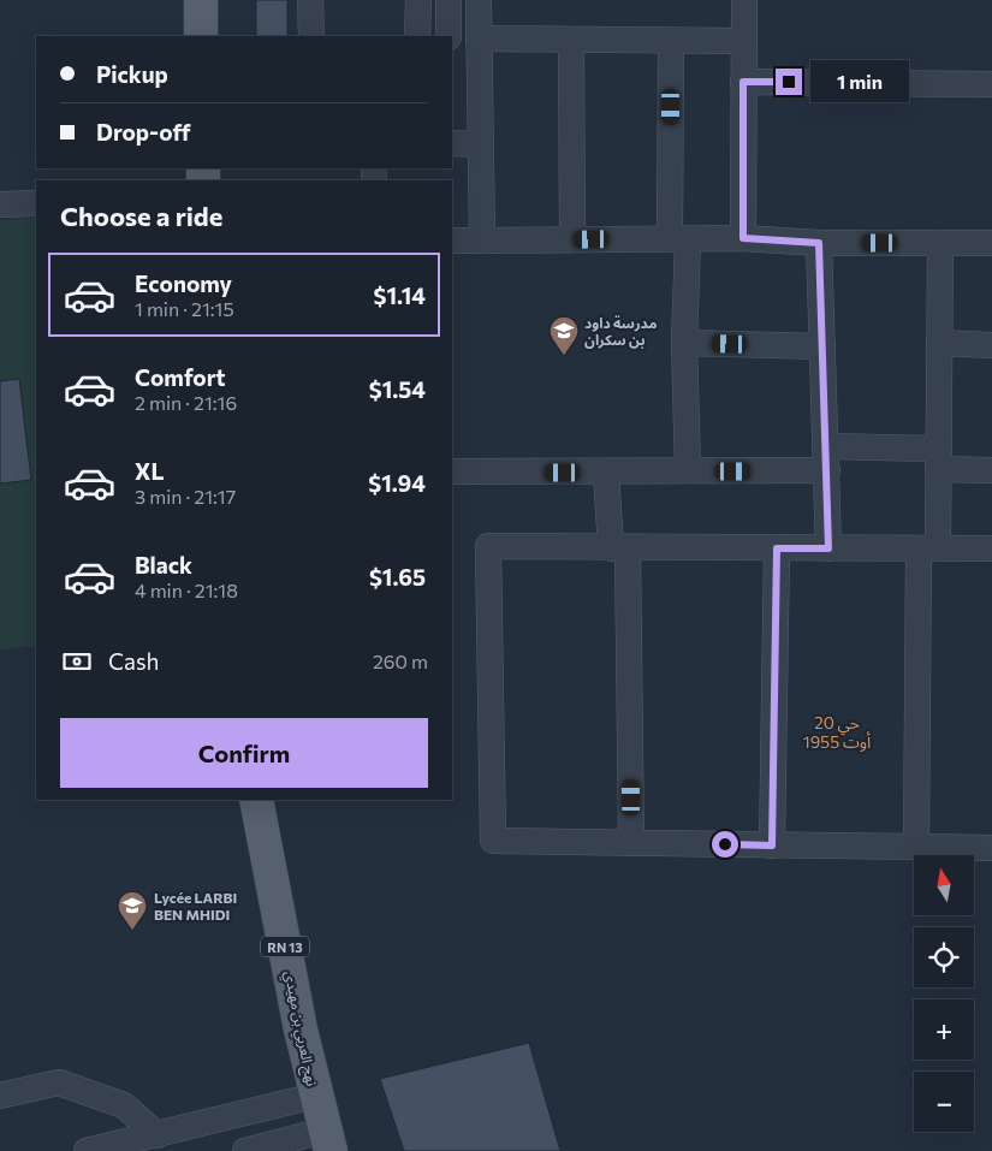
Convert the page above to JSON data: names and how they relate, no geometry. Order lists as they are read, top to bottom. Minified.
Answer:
{"streets":{"main road":["RN 13","نهج العربي بن مهيدي"]},"districts":["حي 20 أوت 1955"],"places":{"school or university":["مدرسة داود بن سكران","Lycée LARBI BEN MHIDI"]},"north":"top","page":{"banner":["Pickup","Drop-off"],"bubble":"1 min","heading":"Choose a ride","list":[{"name":"Economy","note":"1 min · 21:15","value":"$1.14"},{"name":"Comfort","note":"2 min · 21:16","value":"$1.54"},{"name":"XL","note":"3 min · 21:17","value":"$1.94"},{"name":"Black","note":"4 min · 21:18","value":"$1.65"}],"pay":["Cash","260 m"],"buttons":"Confirm","map_buttons":["+","−"]}}
